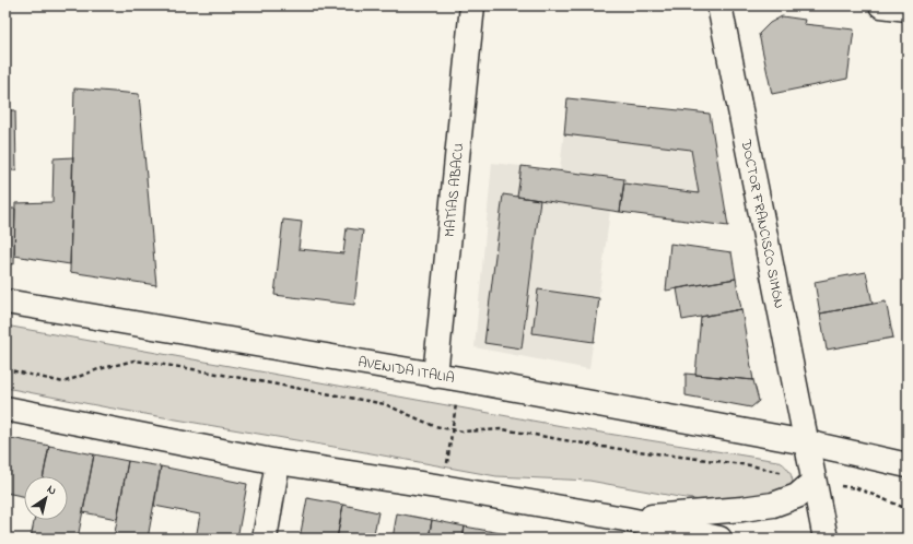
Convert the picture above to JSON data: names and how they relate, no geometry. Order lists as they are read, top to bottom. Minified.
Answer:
{"streets":{"main road":["MATÍAS ABACU","DOCTOR FRANCISCO SIMÓN","AVENIDA ITALIA"]},"crossings":[["MATÍAS ABACU","AVENIDA ITALIA"],["DOCTOR FRANCISCO SIMÓN","AVENIDA ITALIA"]],"north":"top right"}
